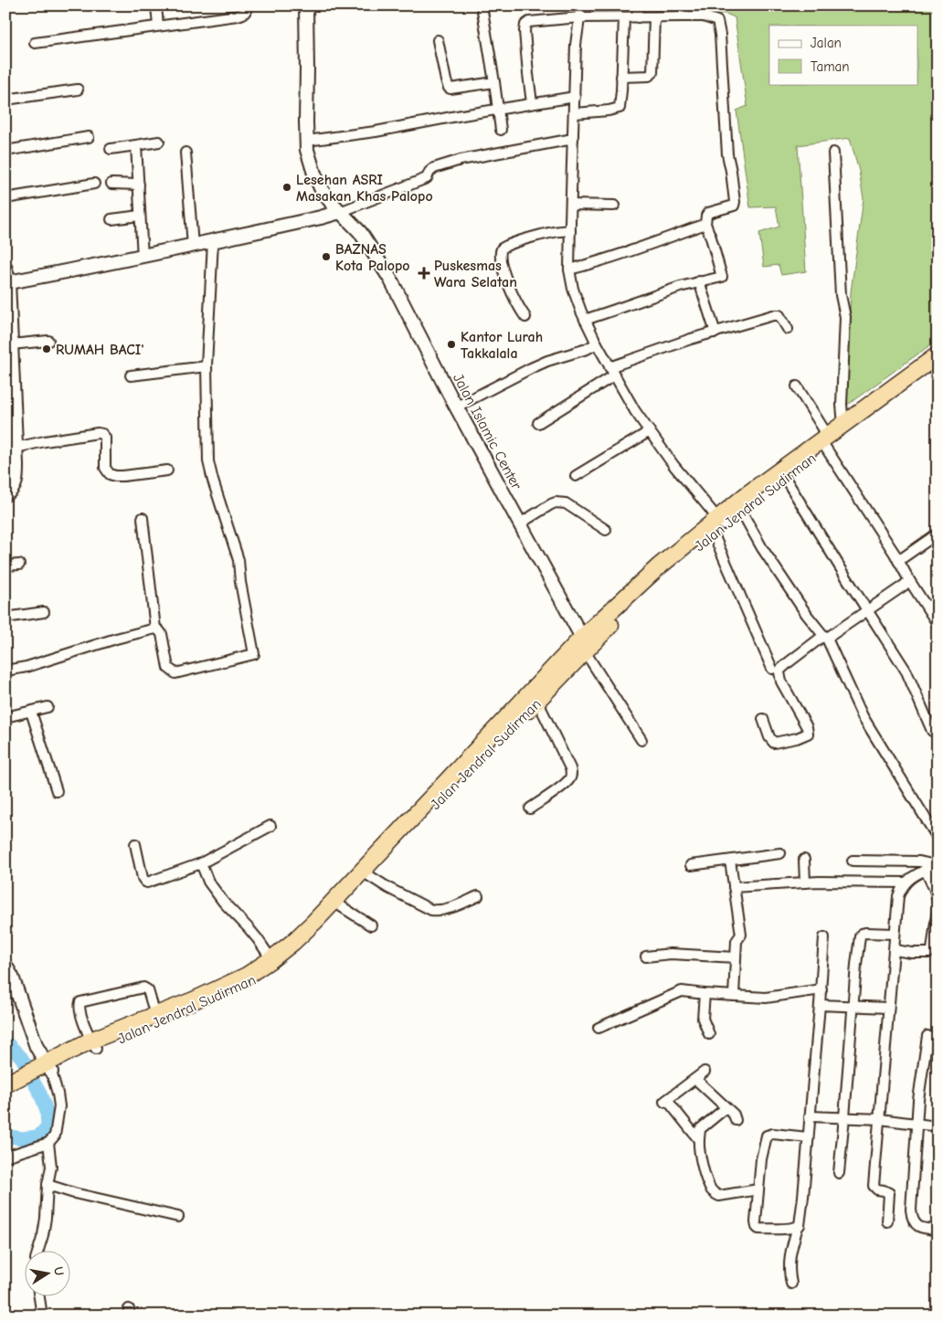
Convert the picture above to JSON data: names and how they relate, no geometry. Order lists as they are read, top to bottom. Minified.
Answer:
{"streets":{"highway":["Jalan Jendral Sudirman"],"street":["Jalan Islamic Center"]},"crossings":[["Jalan Islamic Center","Jalan Jendral Sudirman"]],"places":{"other":["Lesehan ASRI Masakan Khas Palopo","BAZNAS Kota Palopo","Kantor Lurah Takkalala","RUMAH BACI'"],"health":["Puskesmas Wara Selatan"]},"legend":["Jalan","Taman"],"north":"right"}
